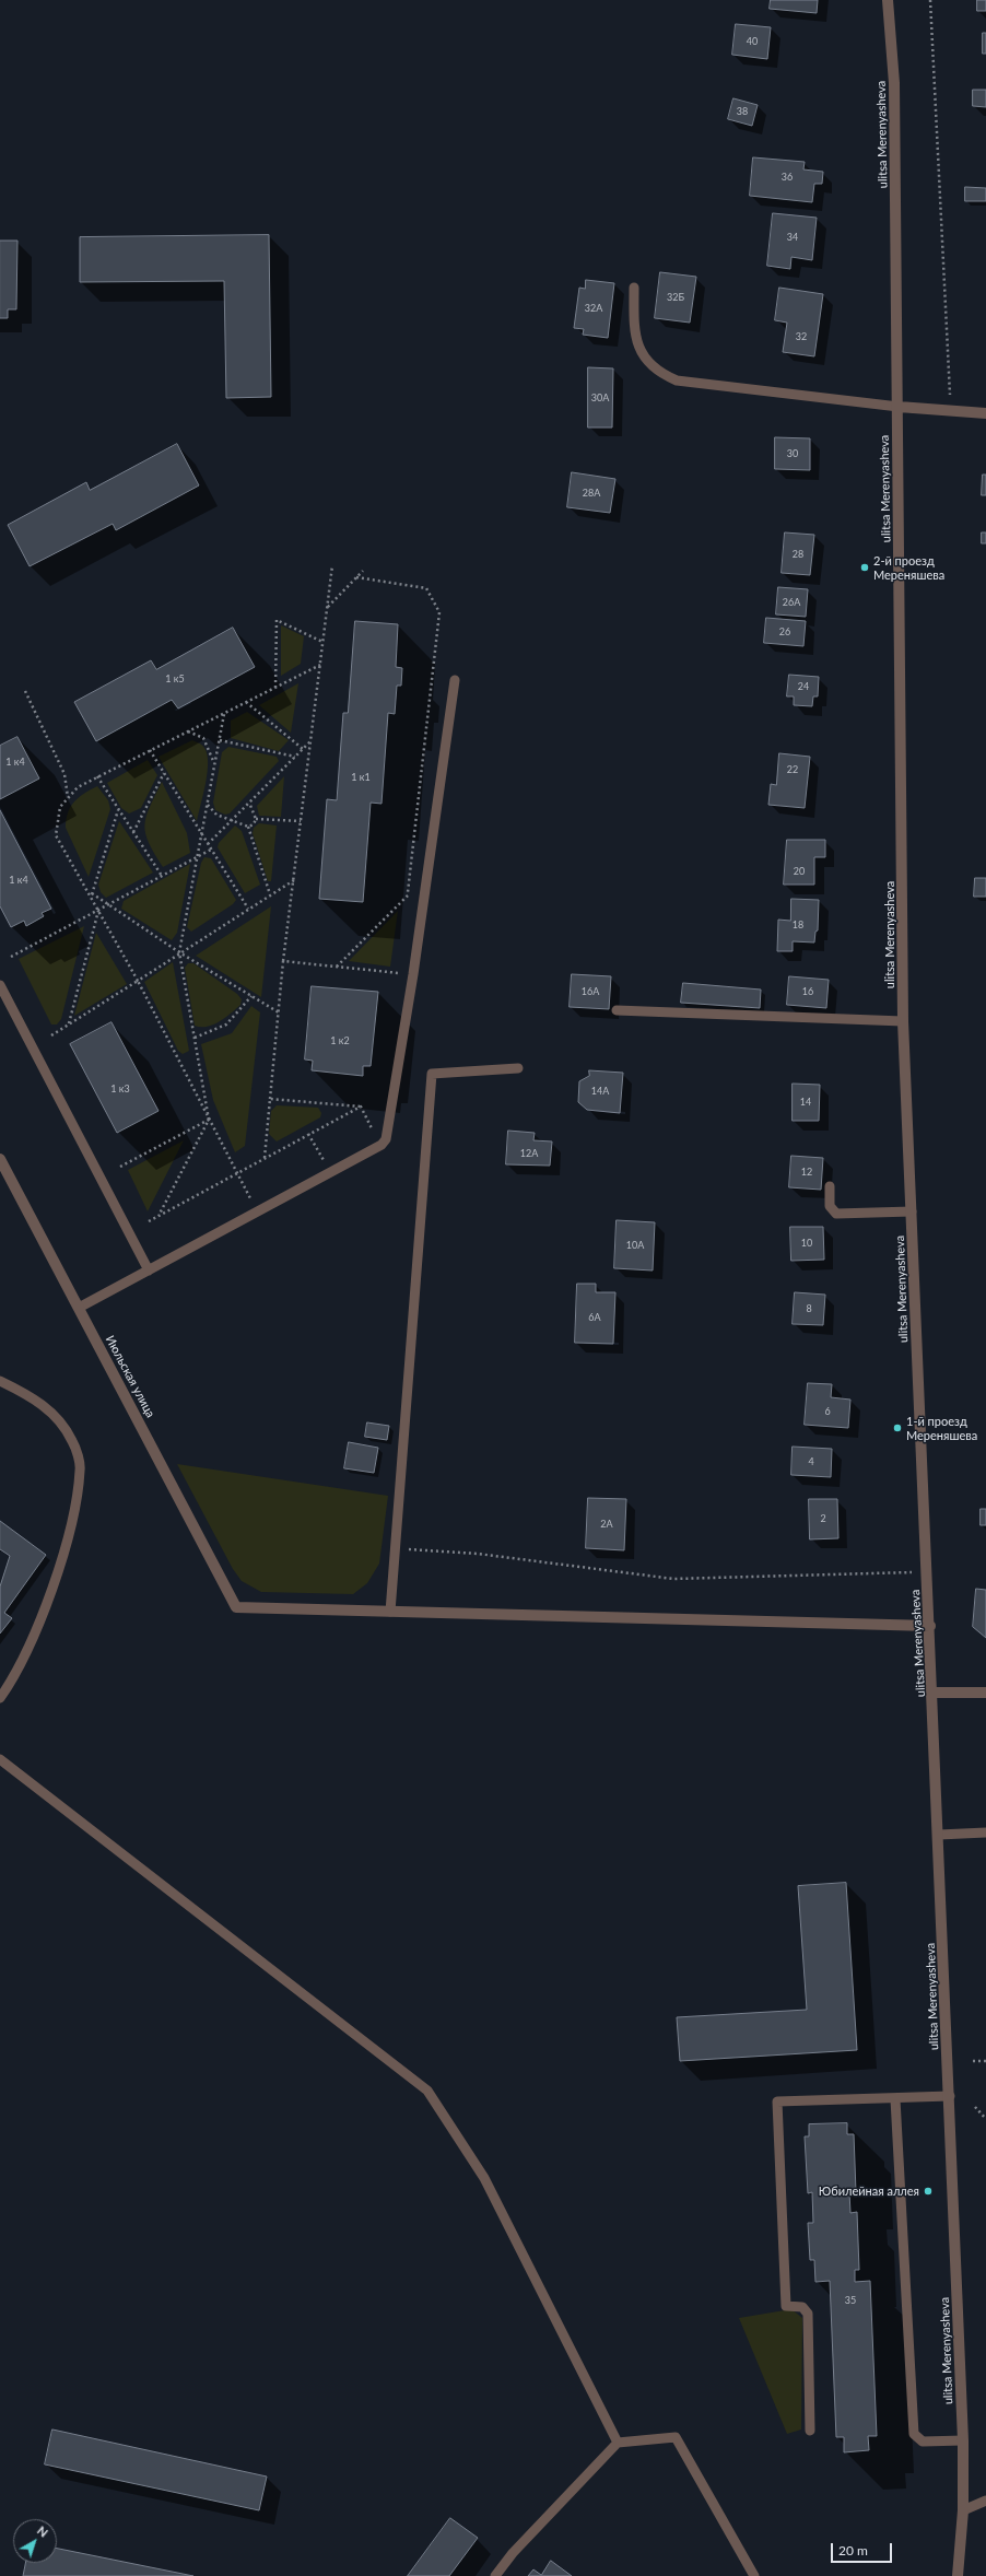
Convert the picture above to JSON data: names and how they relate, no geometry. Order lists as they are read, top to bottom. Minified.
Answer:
{"streets":{"street":["ulitsa Merenyasheva","Июльская улица"]},"places":["2-й проезд Мереняшева","1-й проезд Мереняшева","Юбилейная аллея"],"house_numbers":["40","38","36","34","32Б","32А","32","30А","30","28А","28","26А","26","1 к5","24","1 к4","22","1 к1","20","1 к4","18","16А","16","1 к2","1 к3","14А","14","12А","12","10","10А","8","6А","6","4","2","2А","35"],"scale_bar":"20 m","north":"top right"}
